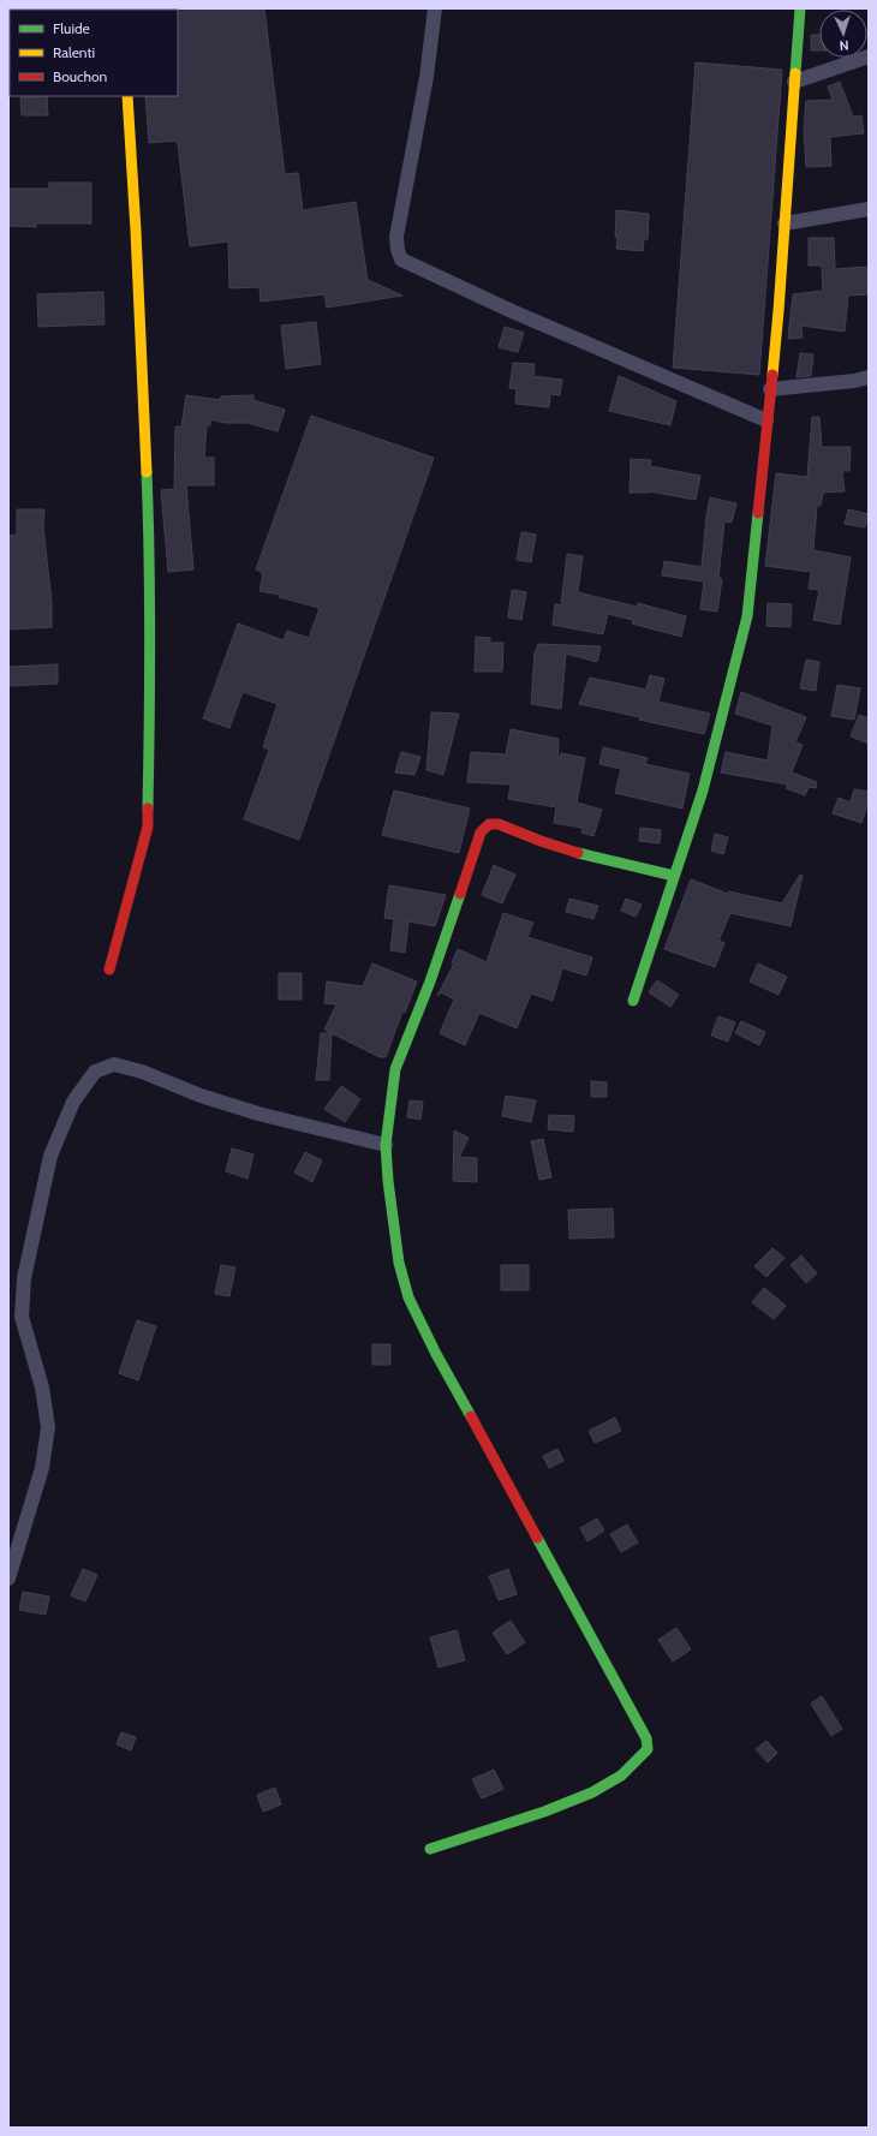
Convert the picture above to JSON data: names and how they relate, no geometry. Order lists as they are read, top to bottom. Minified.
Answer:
{"legend":["Fluide","Ralenti","Bouchon"],"north":"bottom"}
